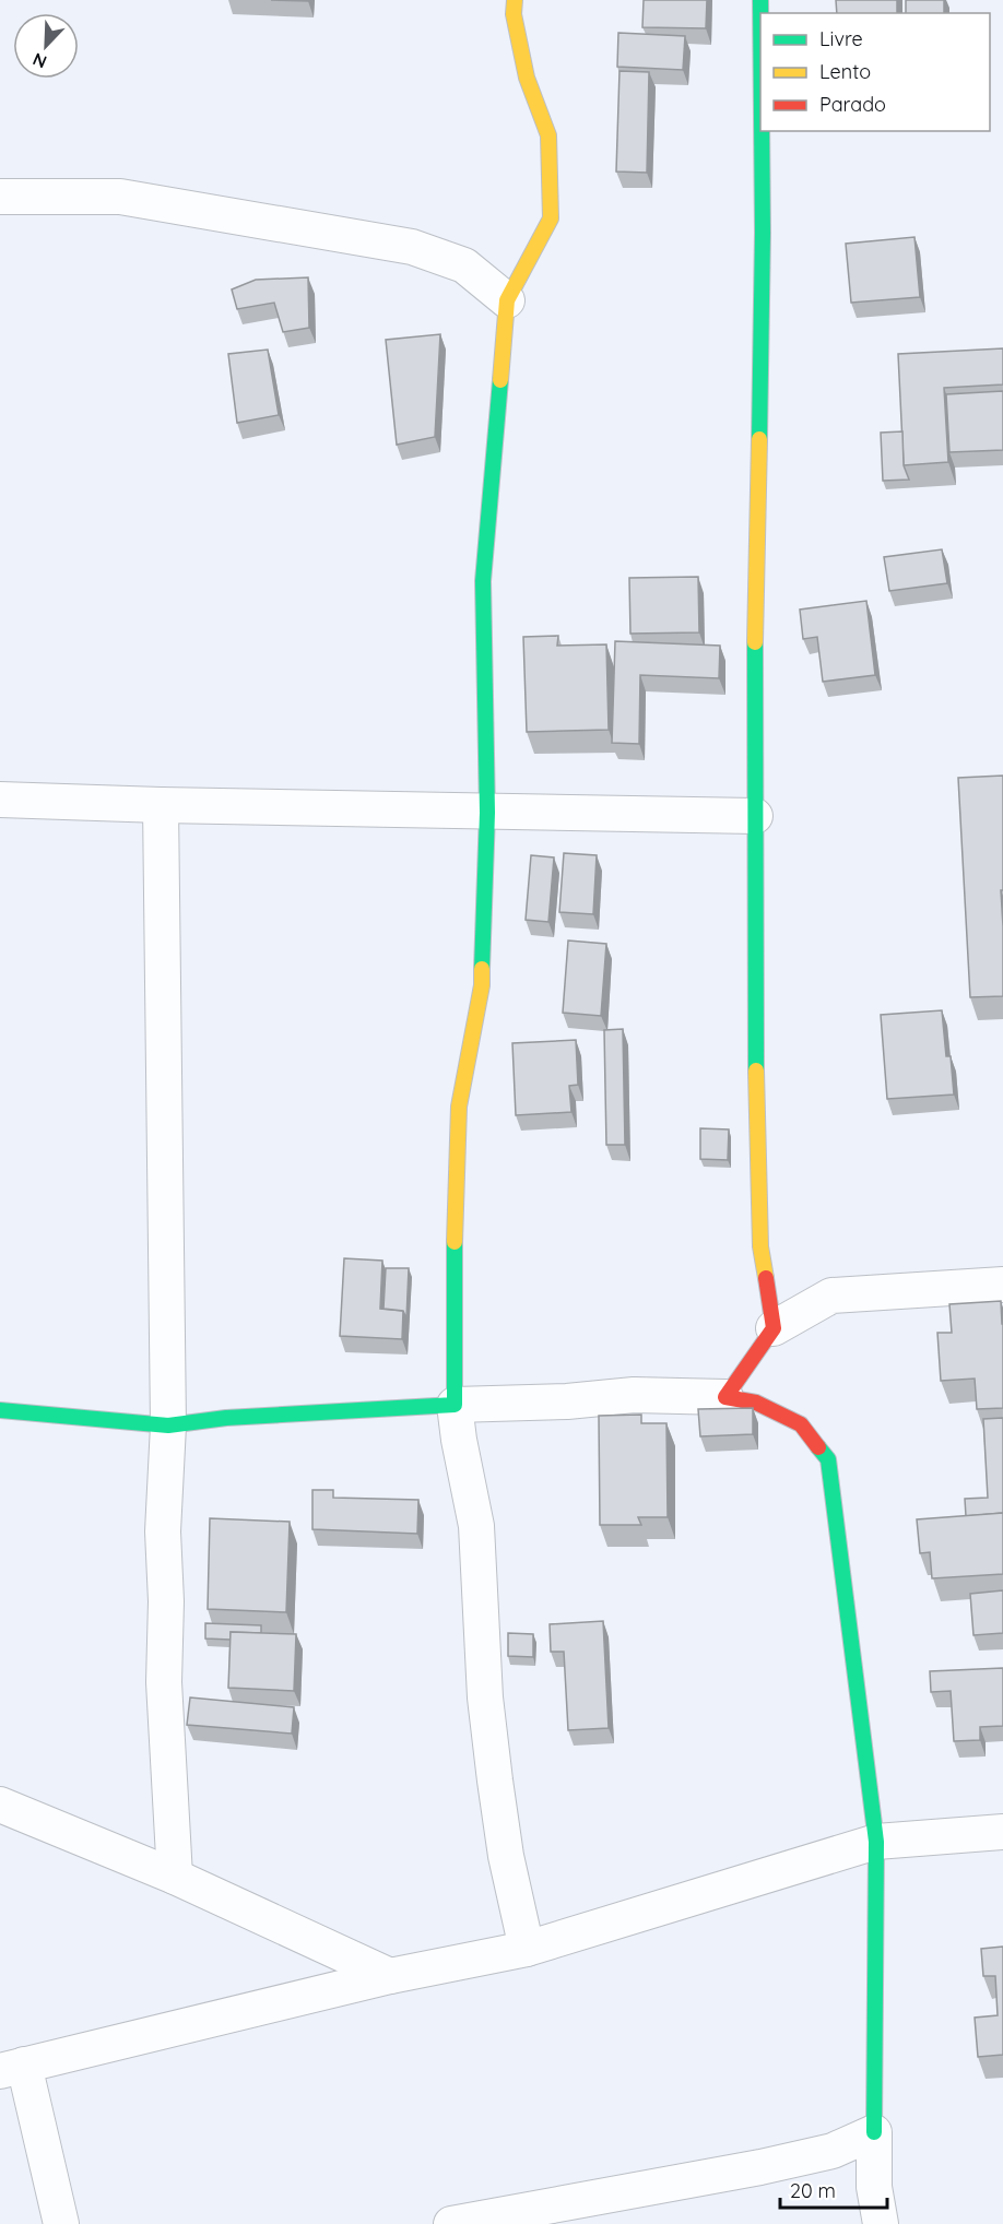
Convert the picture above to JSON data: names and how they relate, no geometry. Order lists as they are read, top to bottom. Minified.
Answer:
{"legend":["Livre","Lento","Parado"],"scale_bar":"20 m","north":"bottom left"}
